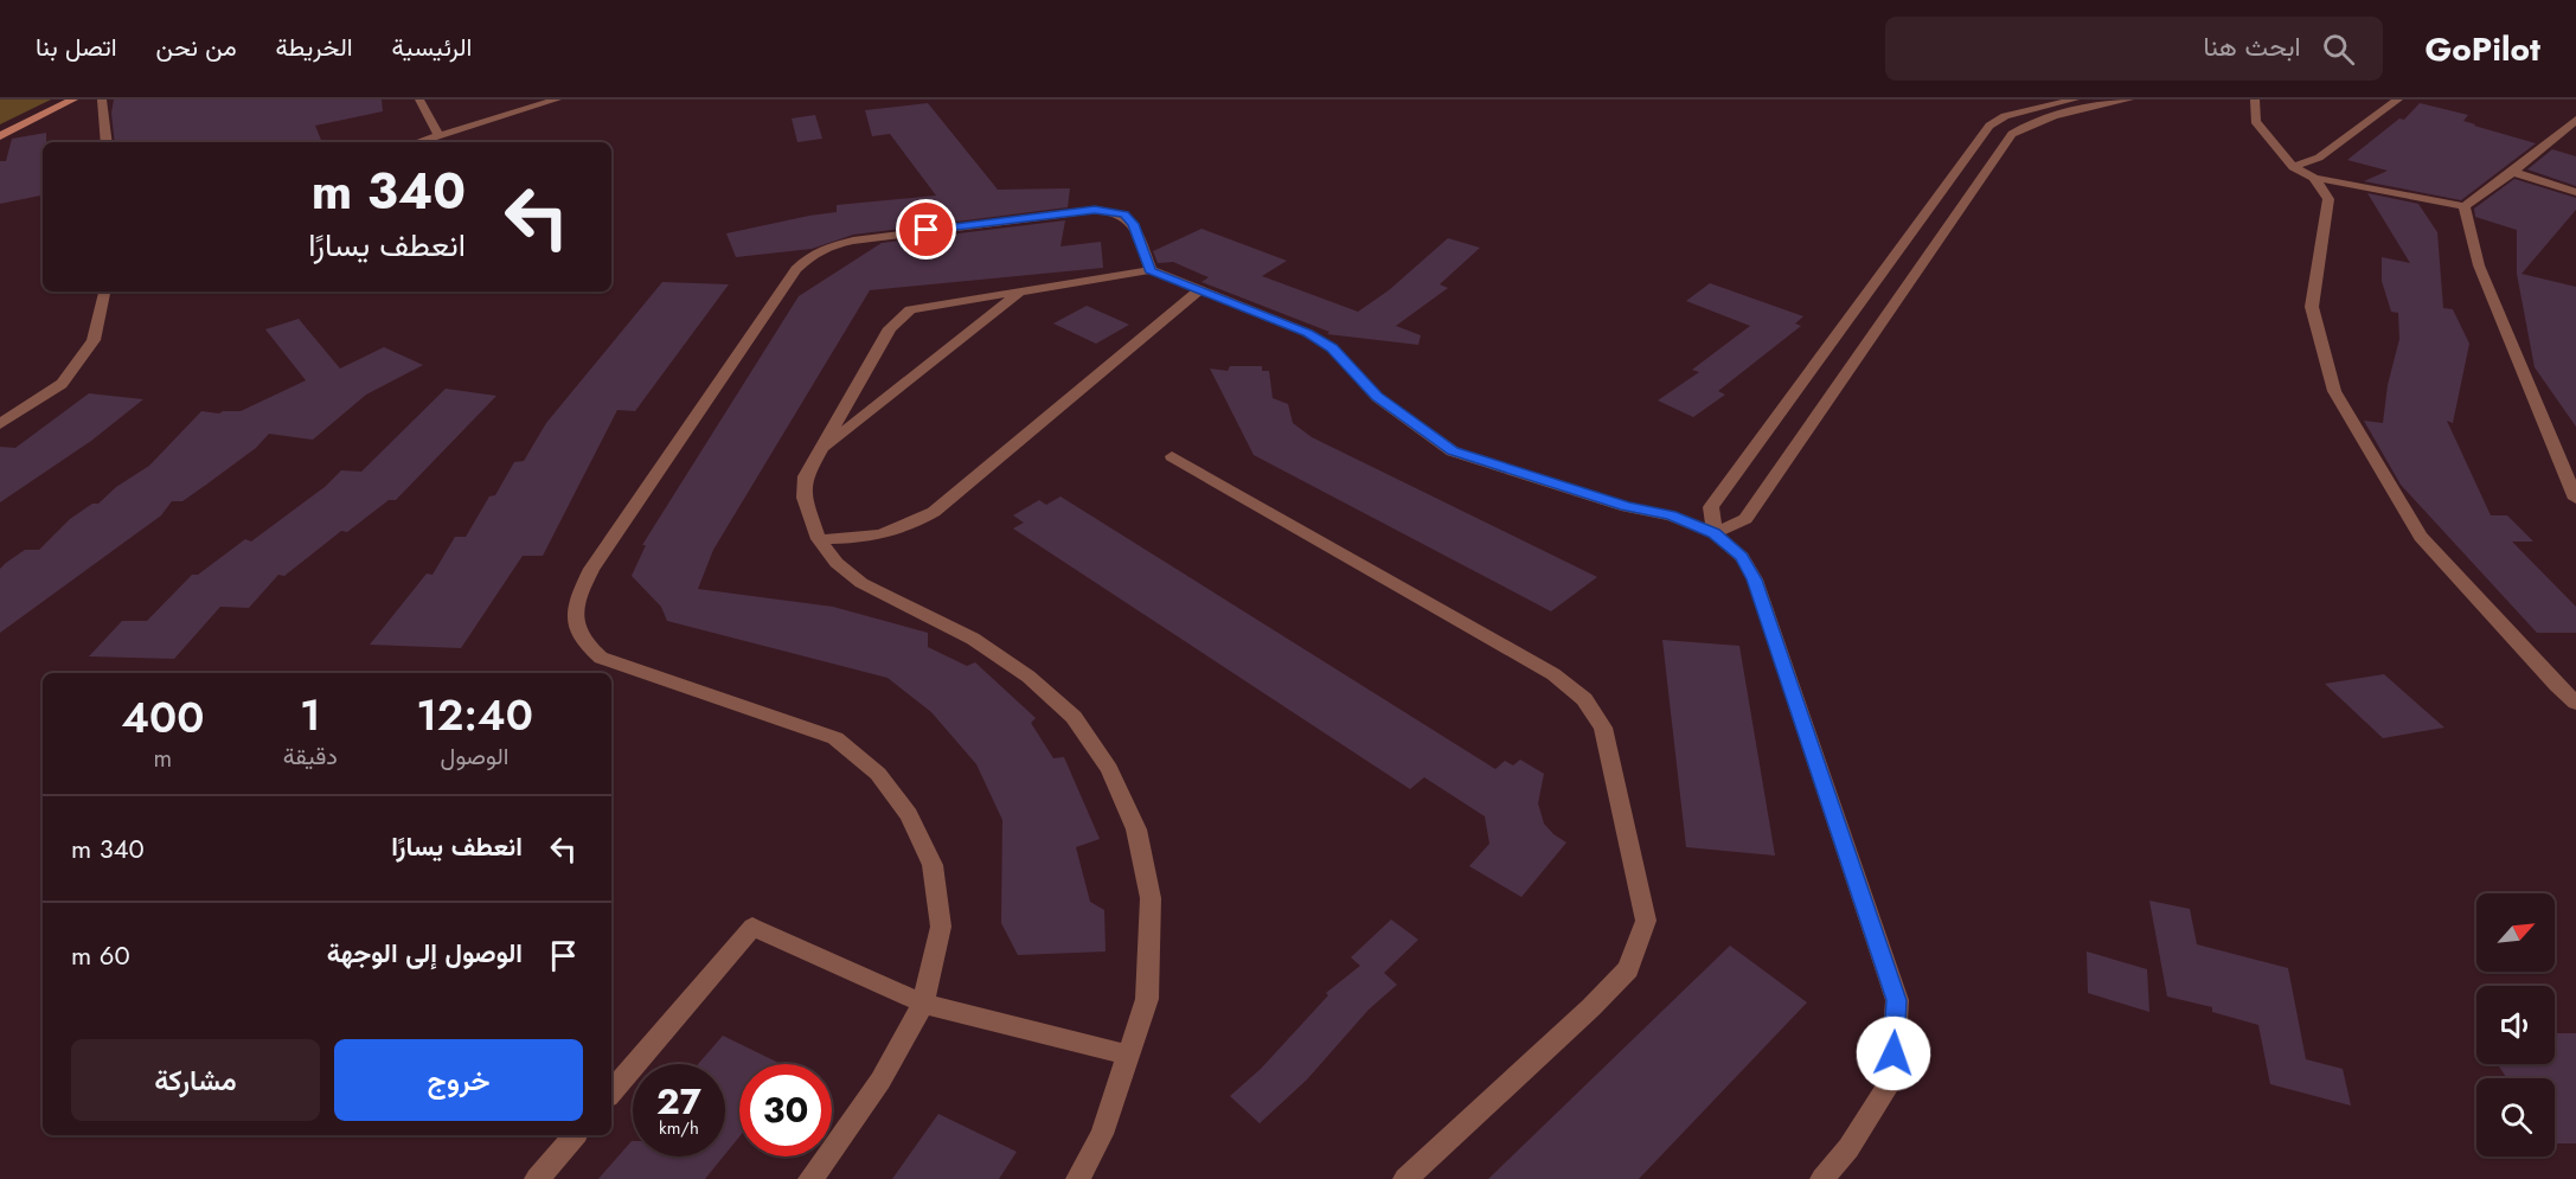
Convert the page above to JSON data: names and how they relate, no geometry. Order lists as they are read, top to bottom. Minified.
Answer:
{"north":"top right","page":{"header":"GoPilot","search":"ابحث هنا","nav":["الرئيسية","الخريطة","من نحن","اتصل بنا"],"turn":["340 m","انعطف يسارًا"],"eta":["12:40","الوصول","1","دقيقة","400","m"],"list":[{"name":"انعطف يسارًا","value":"340 m"},{"name":"الوصول إلى الوجهة","value":"60 m"}],"buttons":["خروج","مشاركة"],"speed":"27 km/h","limit":"30"}}
